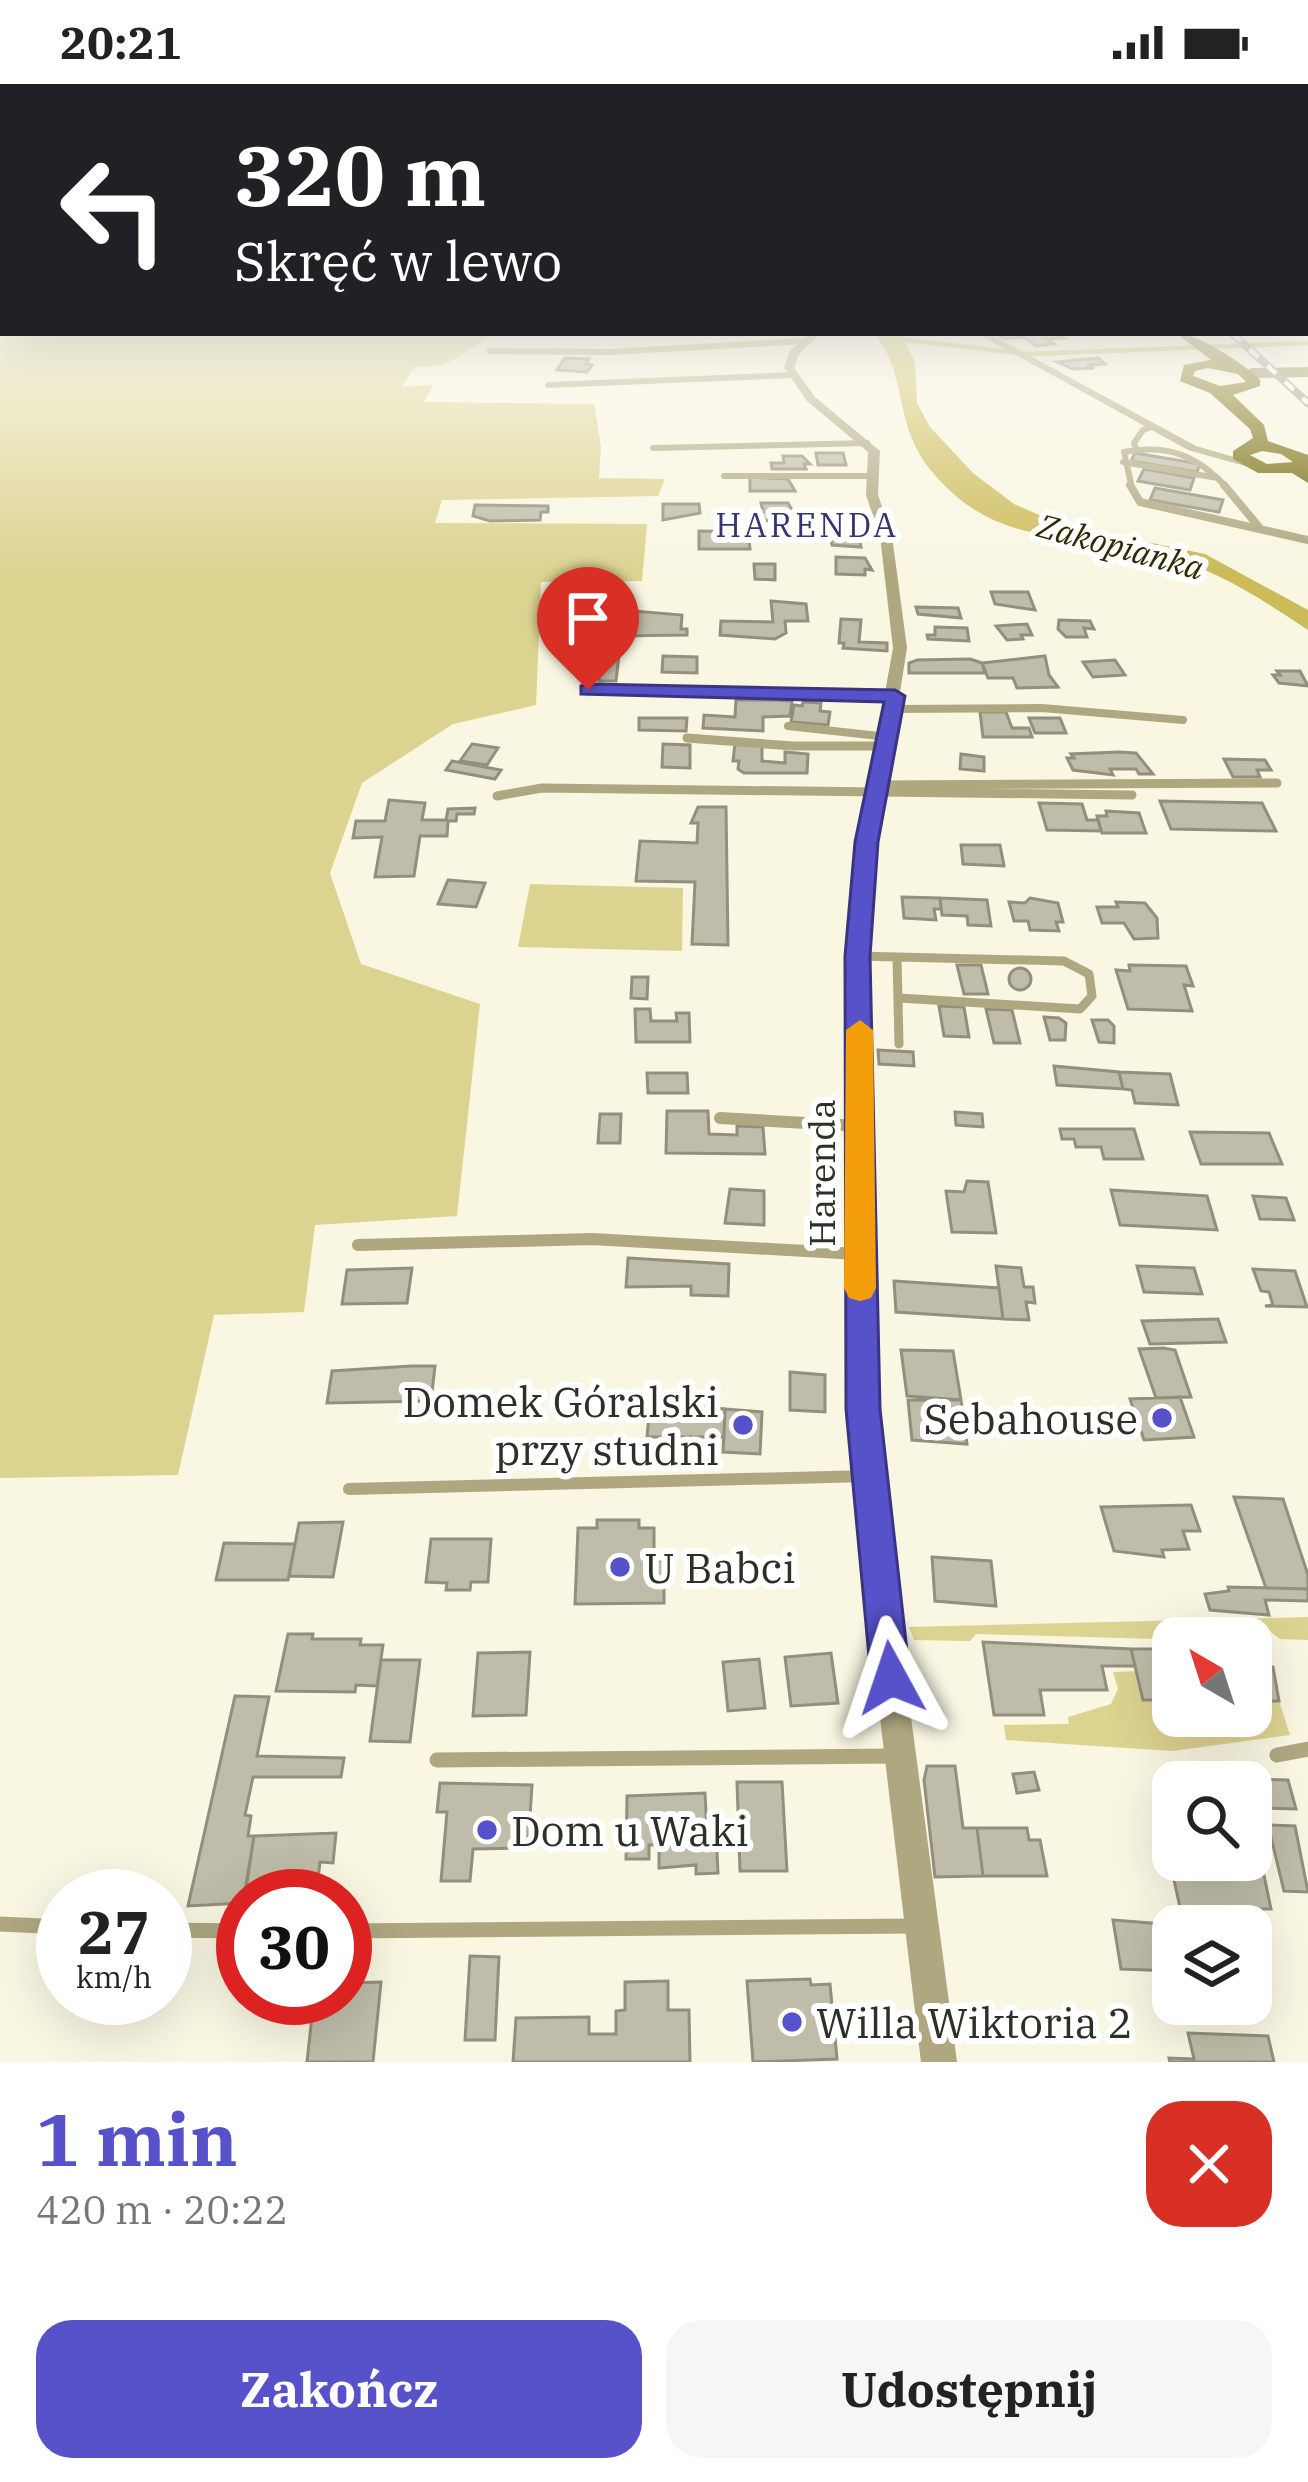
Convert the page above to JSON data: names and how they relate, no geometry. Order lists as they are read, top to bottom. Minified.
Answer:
{"streets":{"street":["Harenda"]},"districts":["HARENDA"],"water":["Zakopianka"],"places":["Sebahouse","Domek Góralski przy studni","U Babci","Dom u Waki","Willa Wiktoria 2"],"north":"top left","page":{"status":"20:21","turn":["320 m","Skręć w lewo"],"speed":"27 km/h","limit":"30","heading":["1 min","420 m · 20:22"],"buttons":["Zakończ","Udostępnij"]}}
